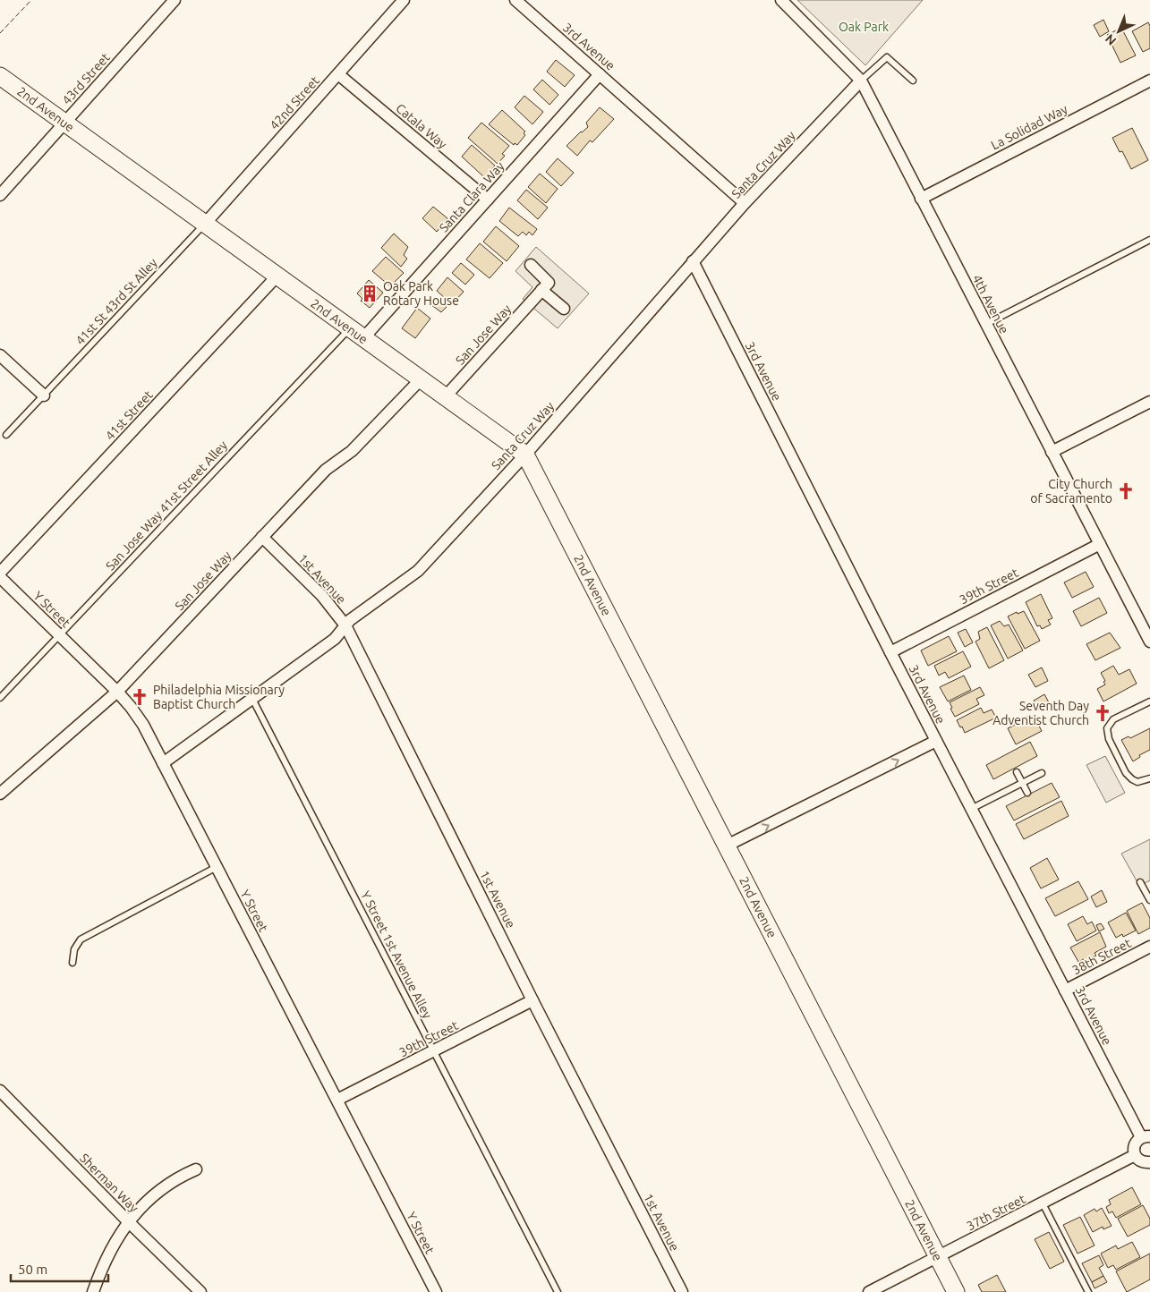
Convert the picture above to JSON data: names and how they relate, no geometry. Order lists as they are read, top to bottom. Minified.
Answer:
{"streets":{"street":["3rd Avenue","43rd Street","42nd Street","2nd Avenue","Catala Way","La Solidad Way","Santa Cruz Way","Santa Clara Way","4th Avenue","San Jose Way","41st Street","1st Avenue","39th Street","Y Street","38th Street","Sherman Way","37th Street"],"lane":["41st St 43rd St Alley","San Jose Way 41st Street Alley","Y Street 1st Avenue Alley"]},"crossings":[["3rd Avenue","Santa Cruz Way"],["3rd Avenue","Santa Clara Way"],["3rd Avenue","39th Street"],["3rd Avenue","38th Street"],["43rd Street","2nd Avenue"],["42nd Street","2nd Avenue"],["42nd Street","Catala Way"],["42nd Street","41st St 43rd St Alley"],["2nd Avenue","Santa Cruz Way"],["2nd Avenue","Santa Clara Way"],["2nd Avenue","41st St 43rd St Alley"],["2nd Avenue","San Jose Way"],["2nd Avenue","41st Street"],["2nd Avenue","San Jose Way 41st Street Alley"],["2nd Avenue","37th Street"],["Catala Way","Santa Clara Way"],["La Solidad Way","4th Avenue"],["Santa Cruz Way","4th Avenue"],["Santa Cruz Way","1st Avenue"],["Santa Cruz Way","Y Street"],["Santa Cruz Way","Y Street 1st Avenue Alley"],["Santa Clara Way","San Jose Way 41st Street Alley"],["4th Avenue","39th Street"],["San Jose Way","1st Avenue"],["San Jose Way","Y Street"],["San Jose Way 41st Street Alley","Y Street"],["1st Avenue","39th Street"],["39th Street","Y Street"],["39th Street","Y Street 1st Avenue Alley"]],"parks":["Oak Park"],"places":{"building":["Oak Park Rotary House"],"church":["City Church of Sacramento","Philadelphia Missionary Baptist Church","Seventh Day Adventist Church"]},"scale_bar":"50 m","north":"bottom left"}
